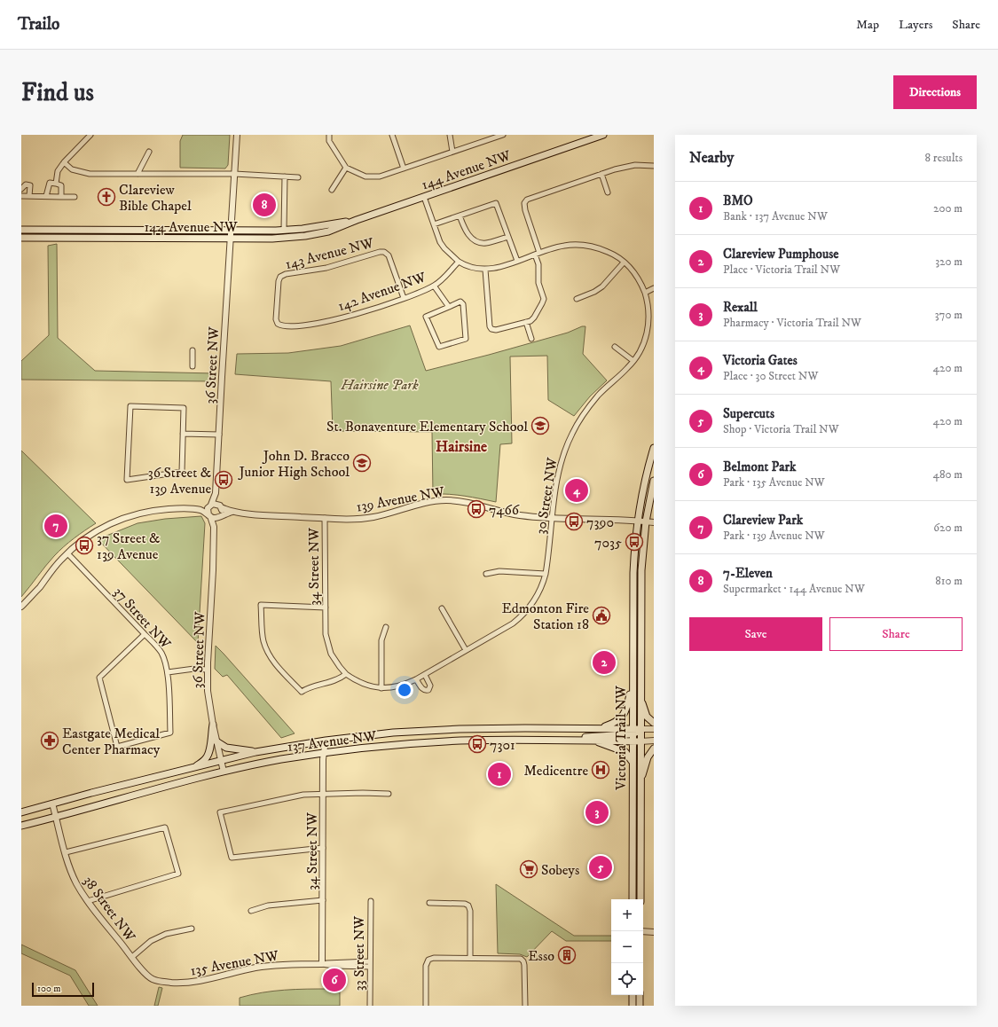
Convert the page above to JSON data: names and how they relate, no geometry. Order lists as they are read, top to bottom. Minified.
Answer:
{"streets":{"main road":["144 Avenue NW","Victoria Trail NW","137 Avenue NW"],"street":["143 Avenue NW","142 Avenue NW","36 Street NW","30 Street NW","139 Avenue NW","34 Street NW","37 Street NW","38 Street NW","33 Street NW","135 Avenue NW"]},"crossings":[["144 Avenue NW","36 Street NW"],["143 Avenue NW","142 Avenue NW"],["36 Street NW","139 Avenue NW"],["36 Street NW","137 Avenue NW"],["30 Street NW","139 Avenue NW"],["30 Street NW","34 Street NW"],["139 Avenue NW","34 Street NW"],["139 Avenue NW","Victoria Trail NW"],["34 Street NW","137 Avenue NW"],["34 Street NW","135 Avenue NW"],["Victoria Trail NW","137 Avenue NW"],["137 Avenue NW","38 Street NW"],["38 Street NW","135 Avenue NW"],["33 Street NW","135 Avenue NW"]],"districts":["Hairsine"],"parks":["Hairsine Park"],"places":{"church":["Clareview Bible Chapel"],"school or university":["St. Bonaventure Elementary School","John D. Bracco Junior High School"],"bus stop":["36 Street & 139 Avenue","7466","7390","7035","37 Street & 139 Avenue","7301"],"public building":["Edmonton Fire Station 18"],"pharmacy":["Eastgate Medical Center Pharmacy"],"hospital":["Medicentre"],"supermarket":["Sobeys"],"building":["Esso"]},"scale_bar":"100 m","page":{"header":"Trailo","nav":["Map","Layers","Share"],"buttons":["Directions",["Save","Share"]],"title":"Find us","heading":["Nearby","8 results"],"list":[{"mark":"1","name":"BMO","note":"Bank · 137 Avenue NW","value":"200 m"},{"mark":"2","name":"Clareview Pumphouse","note":"Place · Victoria Trail NW","value":"320 m"},{"mark":"3","name":"Rexall","note":"Pharmacy · Victoria Trail NW","value":"370 m"},{"mark":"4","name":"Victoria Gates","note":"Place · 30 Street NW","value":"420 m"},{"mark":"5","name":"Supercuts","note":"Shop · Victoria Trail NW","value":"420 m"},{"mark":"6","name":"Belmont Park","note":"Park · 135 Avenue NW","value":"480 m"},{"mark":"7","name":"Clareview Park","note":"Park · 139 Avenue NW","value":"620 m"},{"mark":"8","name":"7-Eleven","note":"Supermarket · 144 Avenue NW","value":"810 m"}],"pins":["8","4","7","2","1","3","5","6"],"map_buttons":["+","−"],"scale":"100 m"}}
